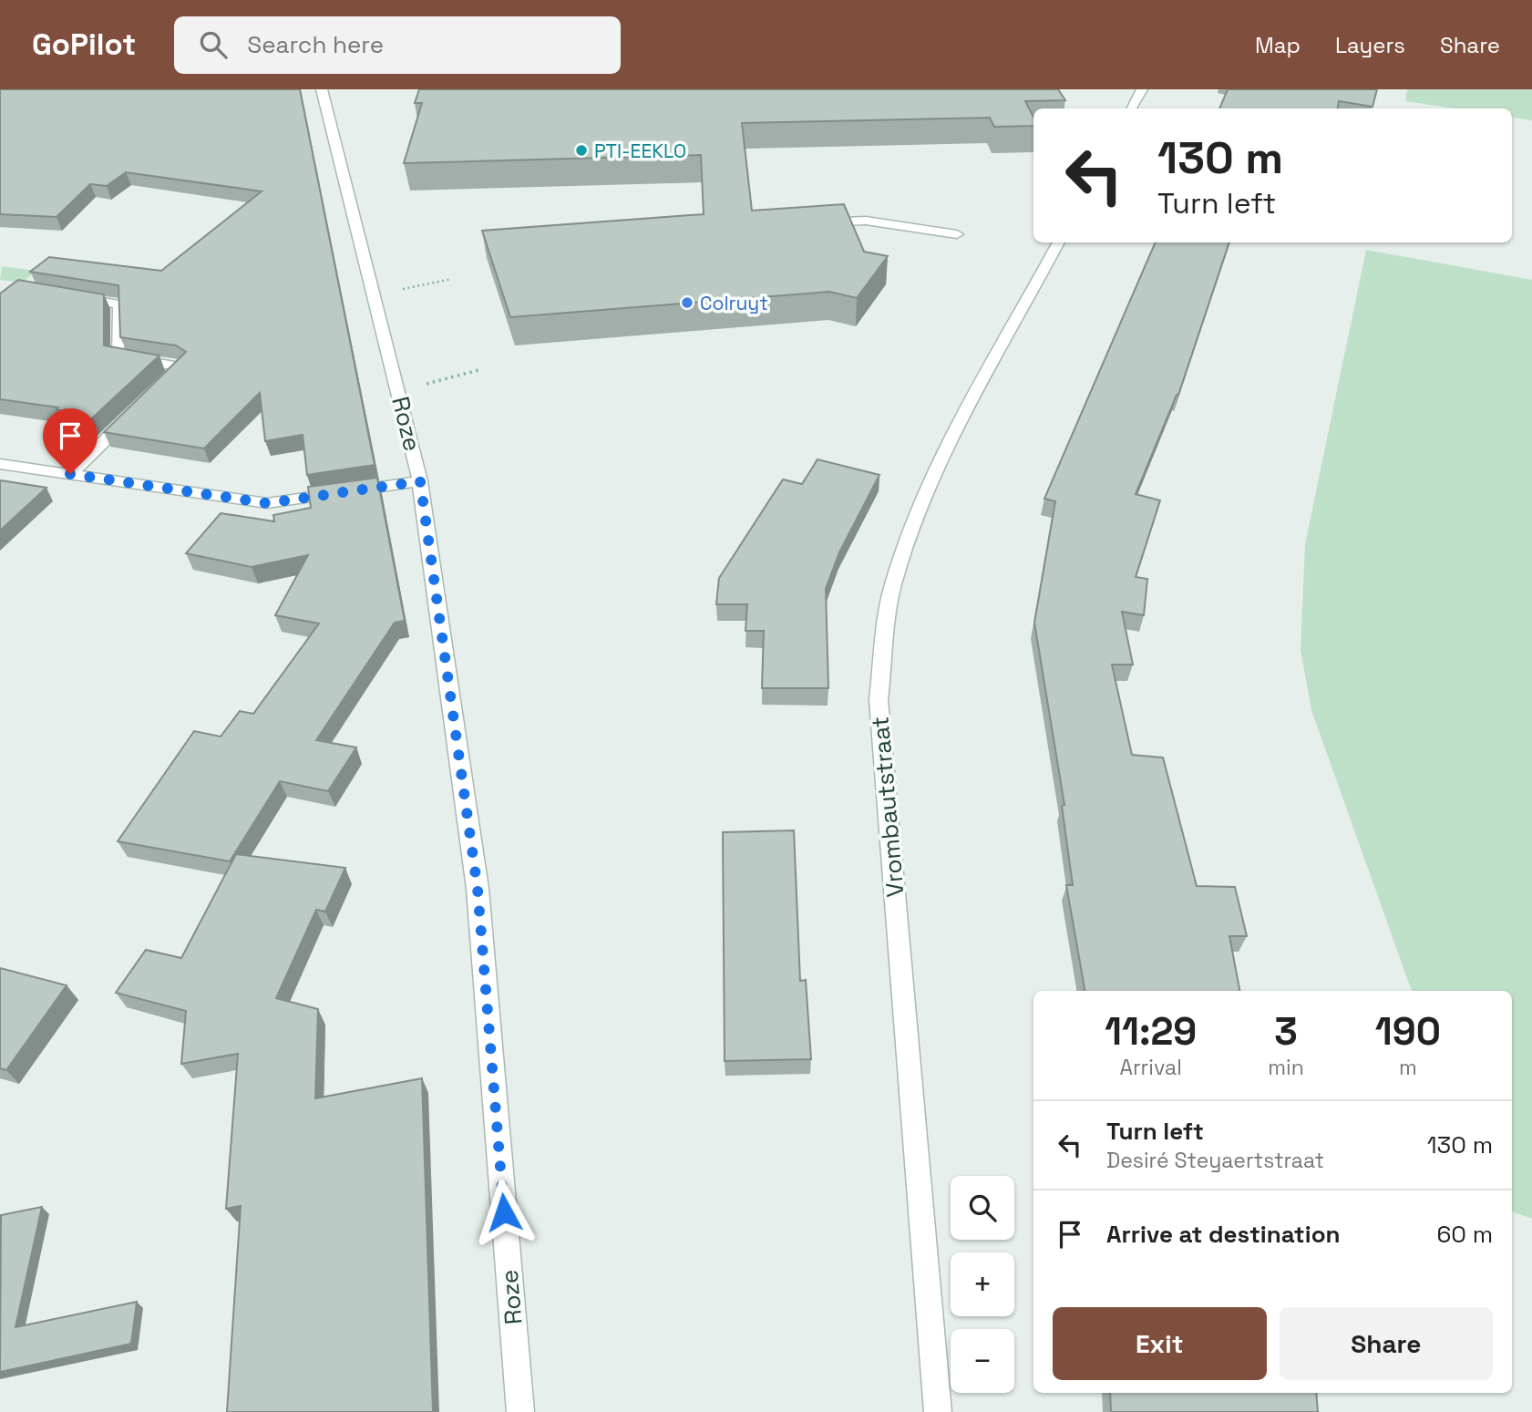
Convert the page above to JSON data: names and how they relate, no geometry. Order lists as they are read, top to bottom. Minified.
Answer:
{"streets":{"street":["Roze","Vrombautstraat"]},"places":["PTI-EEKLO","Colruyt"],"page":{"header":"GoPilot","search":"Search here","nav":["Map","Layers","Share"],"turn":["130 m","Turn left"],"eta":["11:29","Arrival","3","min","190","m"],"list":[{"name":"Turn left","note":"Desiré Steyaertstraat","value":"130 m"},{"name":"Arrive at destination","value":"60 m"}],"map_buttons":["+","−"],"buttons":["Exit","Share"]}}
